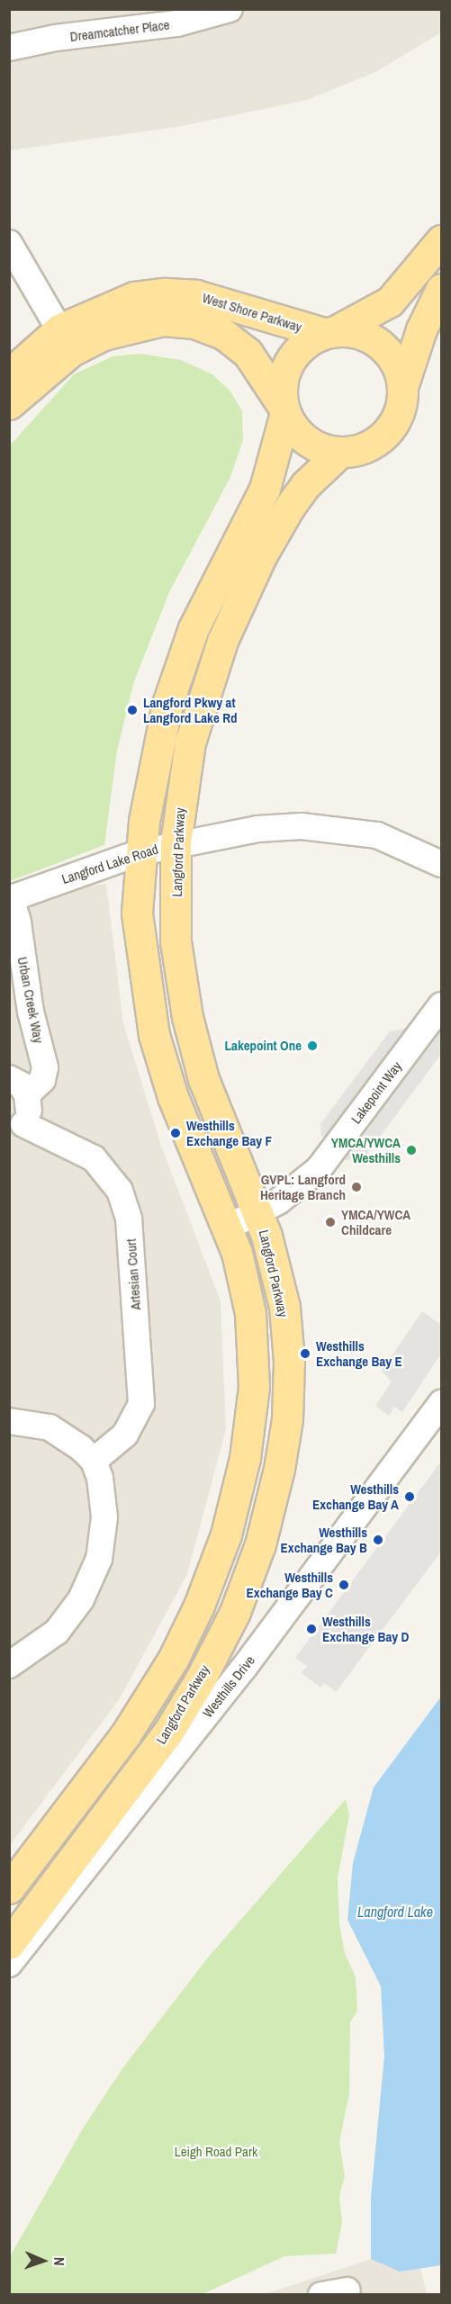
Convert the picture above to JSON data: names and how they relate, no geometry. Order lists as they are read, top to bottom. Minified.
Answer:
{"streets":{"main road":["West Shore Parkway","Langford Parkway"],"street":["Dreamcatcher Place","Langford Lake Road","Urban Creek Way","Lakepoint Way","Artesian Court","Westhills Drive"]},"crossings":[["West Shore Parkway","Langford Parkway"],["Langford Parkway","Langford Lake Road"],["Langford Parkway","Lakepoint Way"],["Langford Lake Road","Urban Creek Way"],["Urban Creek Way","Artesian Court"]],"water":["Langford Lake"],"parks":["Leigh Road Park"],"places":["Langford Pkwy at Langford Lake Rd","Lakepoint One","Westhills Exchange Bay F","YMCA/YWCA Westhills","GVPL: Langford Heritage Branch","YMCA/YWCA Childcare","Westhills Exchange Bay E","Westhills Exchange Bay A","Westhills Exchange Bay B","Westhills Exchange Bay C","Westhills Exchange Bay D"],"north":"right"}
